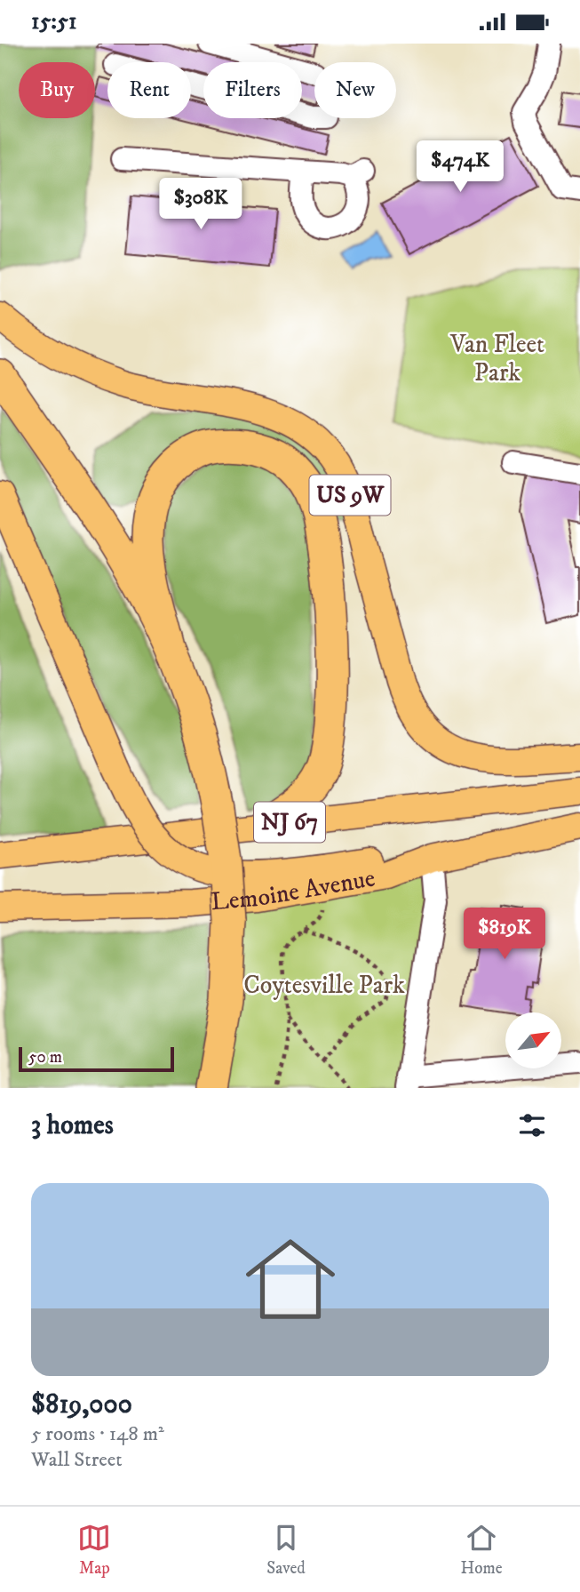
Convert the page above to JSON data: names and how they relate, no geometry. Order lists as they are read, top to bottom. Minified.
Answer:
{"streets":{"main road":["US 9W","NJ 67","Lemoine Avenue"]},"parks":["Van Fleet Park","Coytesville Park"],"scale_bar":"50 m","north":"top right","page":{"status":"15:51","chip":["Buy","Rent","Filters","New"],"price":["$474K","$308K","$819K"],"scale":"50 m","heading":"3 homes","list":[{"name":"$819,000","note":"5 rooms · 148 m² · Wall Street"}],"tabs":["Map","Saved","Home"]}}
